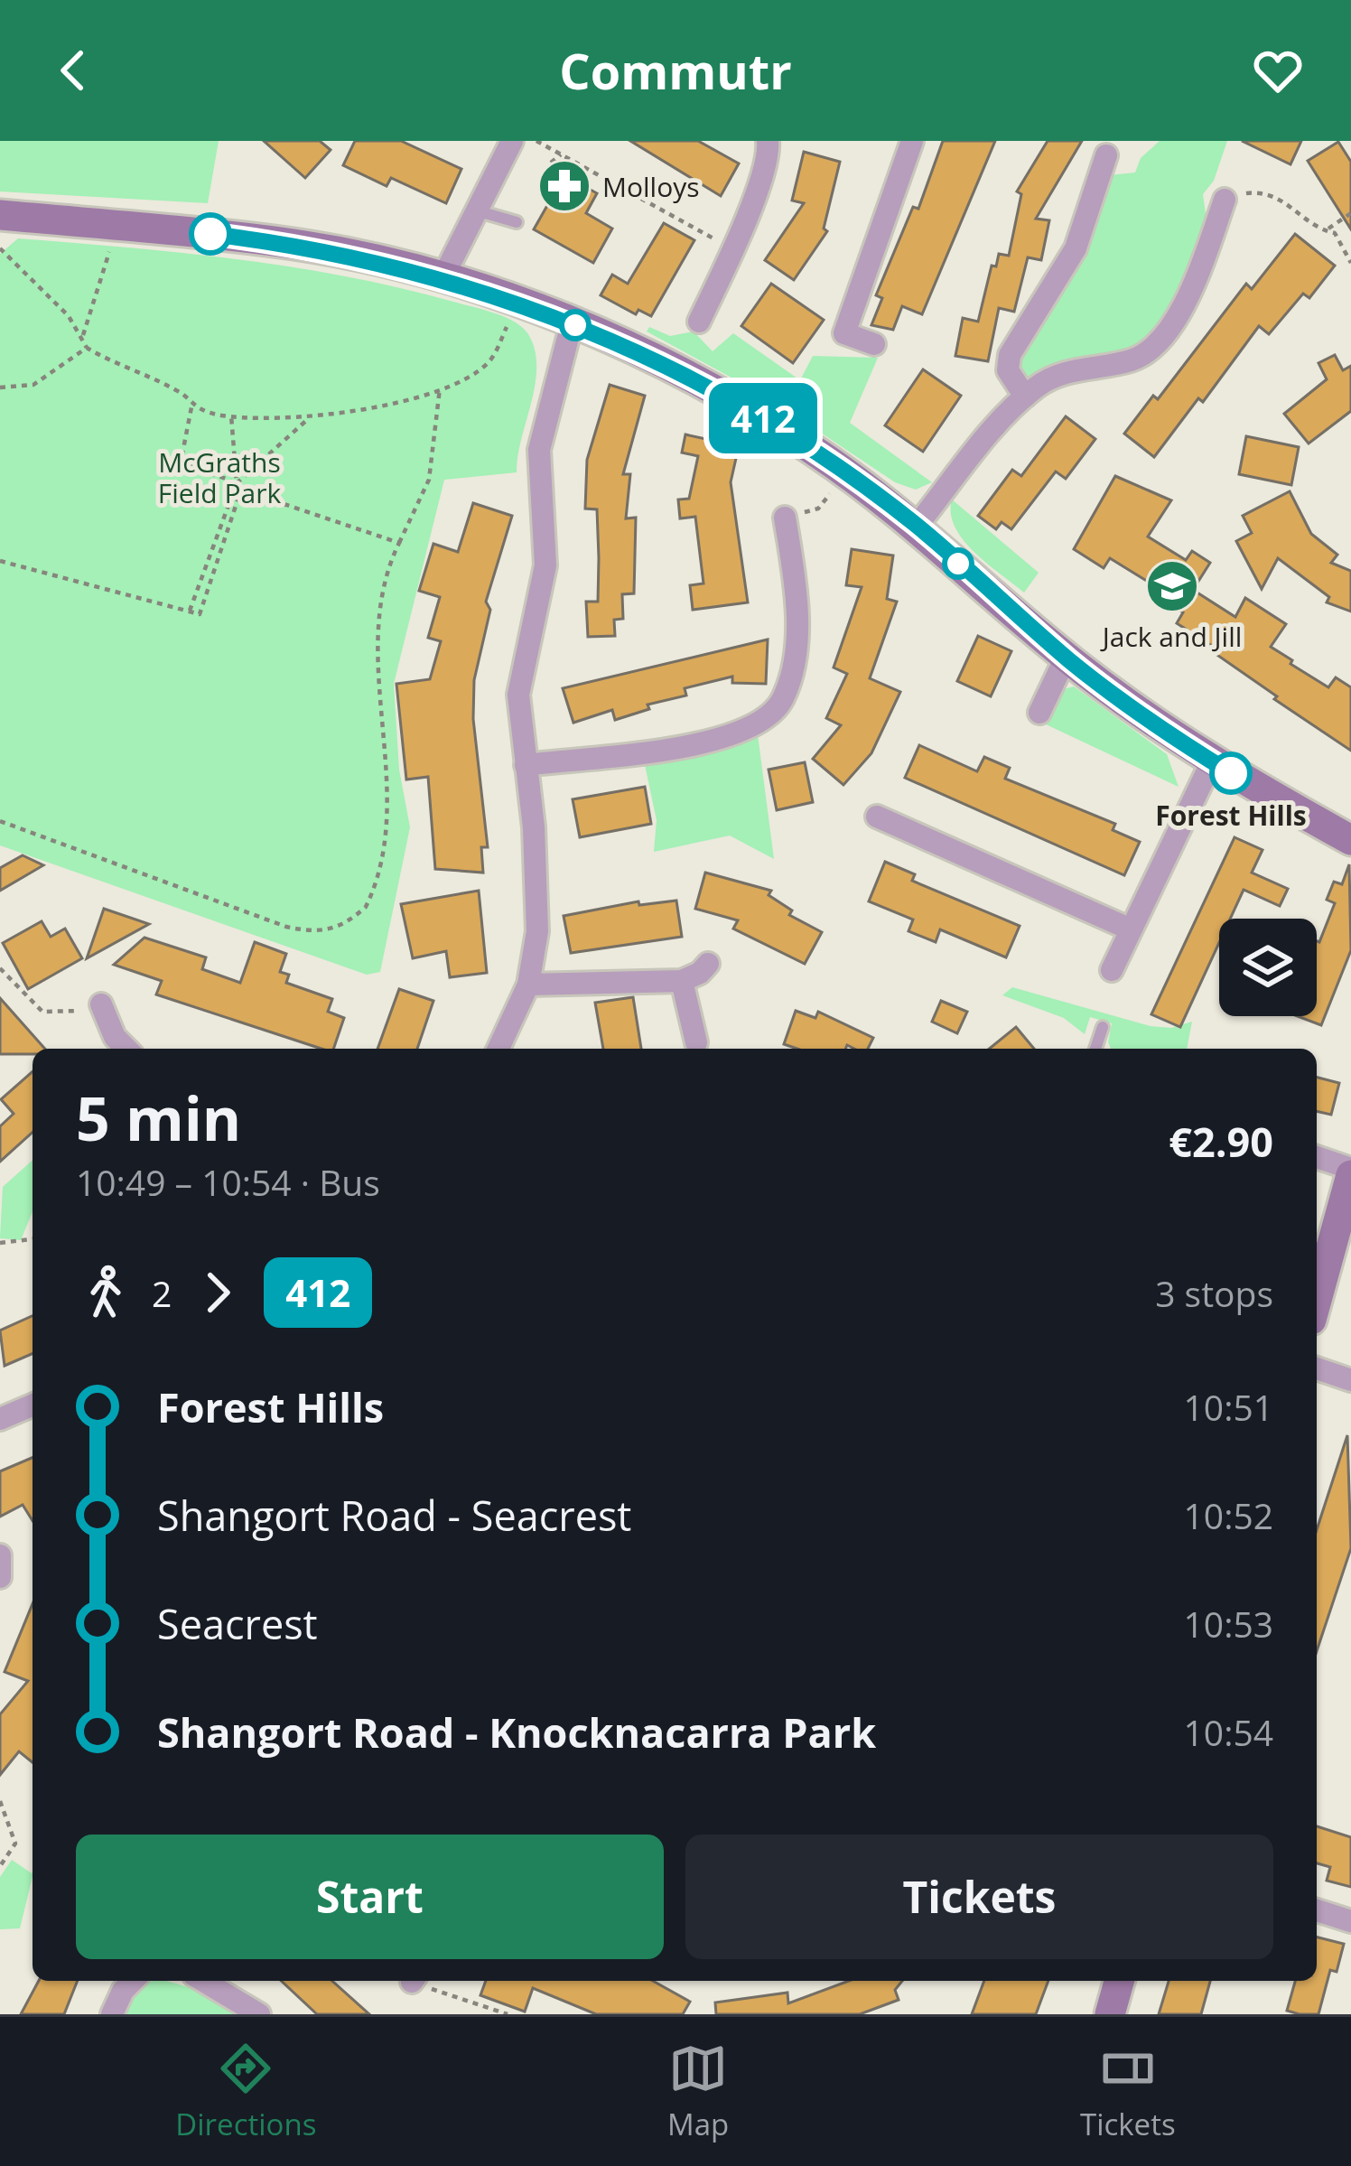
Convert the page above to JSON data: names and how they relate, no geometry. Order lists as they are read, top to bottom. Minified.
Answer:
{"parks":["McGraths Field Park"],"places":{"pharmacy":["Molloys"],"school or university":["Jack and Jill"],"other":["Forest Hills"]},"lines":["bus line 412"],"page":{"header":"Commutr","on_map":"412","heading":["5 min","10:49 – 10:54 · Bus","€2.90"],"legs":["2","412","3 stops"],"list":[{"name":"Forest Hills","value":"10:51"},{"name":"Shangort Road - Seacrest","value":"10:52"},{"name":"Seacrest","value":"10:53"},{"name":"Shangort Road - Knocknacarra Park","value":"10:54"}],"buttons":["Start","Tickets"],"tabs":["Directions","Map","Tickets"]}}
